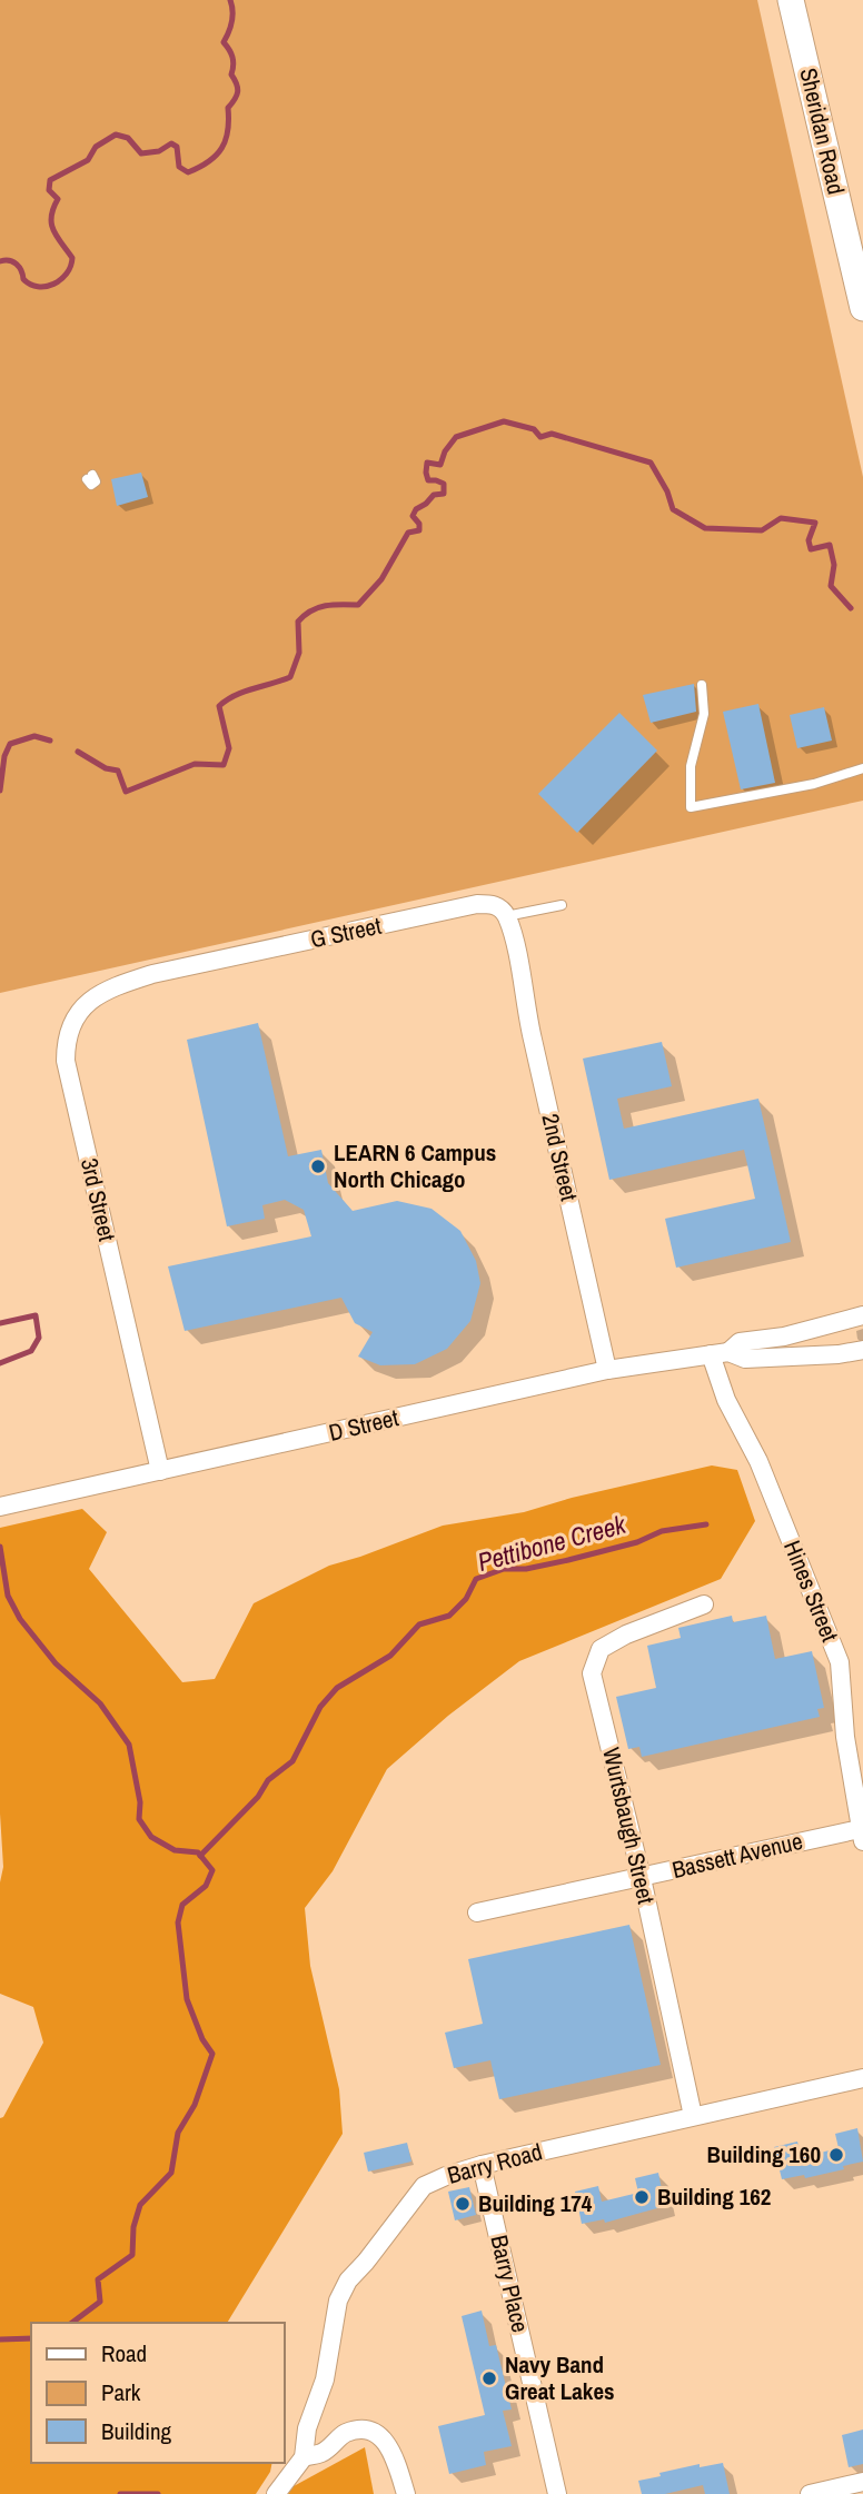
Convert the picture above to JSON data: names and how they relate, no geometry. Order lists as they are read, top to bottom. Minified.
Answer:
{"streets":{"main road":["Sheridan Road"],"street":["G Street","2nd Street","3rd Street","D Street","Hines Street","Wurtsbaugh Street","Bassett Avenue","Barry Road","Barry Place"]},"crossings":[["G Street","2nd Street"],["G Street","3rd Street"],["2nd Street","D Street"],["3rd Street","D Street"],["D Street","Hines Street"],["Hines Street","Bassett Avenue"],["Wurtsbaugh Street","Bassett Avenue"],["Wurtsbaugh Street","Barry Road"],["Barry Road","Barry Place"]],"water":["Pettibone Creek"],"places":["LEARN 6 Campus North Chicago","Building 160","Building 162","Building 174","Navy Band Great Lakes"],"legend":["Road","Park","Building"]}
